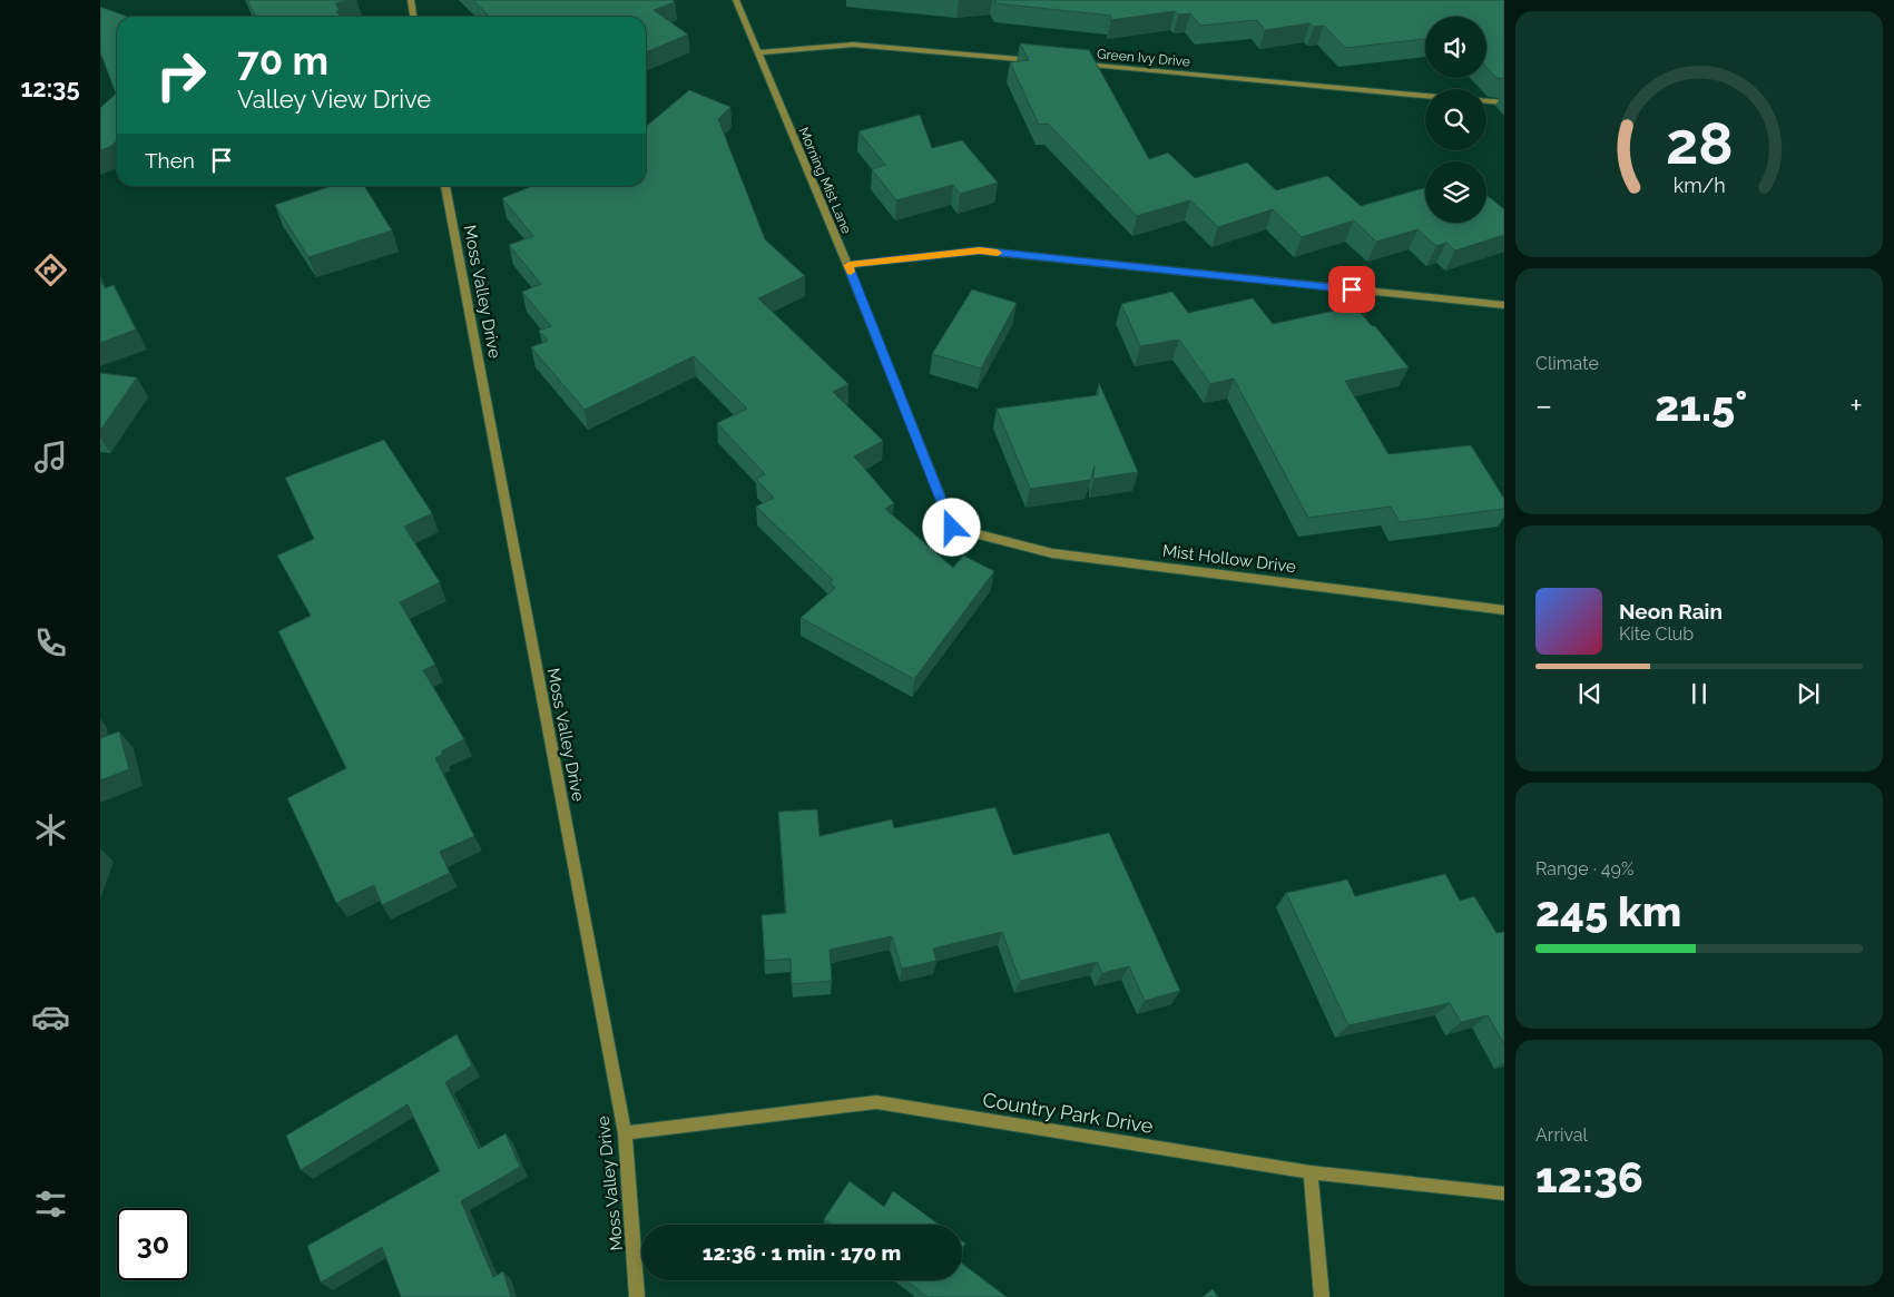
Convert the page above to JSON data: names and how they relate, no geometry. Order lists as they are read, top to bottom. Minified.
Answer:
{"streets":{"street":["Green Ivy Drive","Morning Mist Lane","Moss Valley Drive","Mist Hollow Drive","Country Park Drive"]},"crossings":[["Morning Mist Lane","Mist Hollow Drive"],["Moss Valley Drive","Country Park Drive"]],"page":{"tabs":"12:35","turn":["70 m","Valley View Drive"],"then":"Then","tile":["Climate",["Range · 49%","245 km"],["Arrival","12:36"]],"heat":["−","21.5°","+"],"song":["Neon Rain","Kite Club"],"limit":"30","trip":"12:36 · 1 min · 170 m","gauge":["28","km/h"]}}
